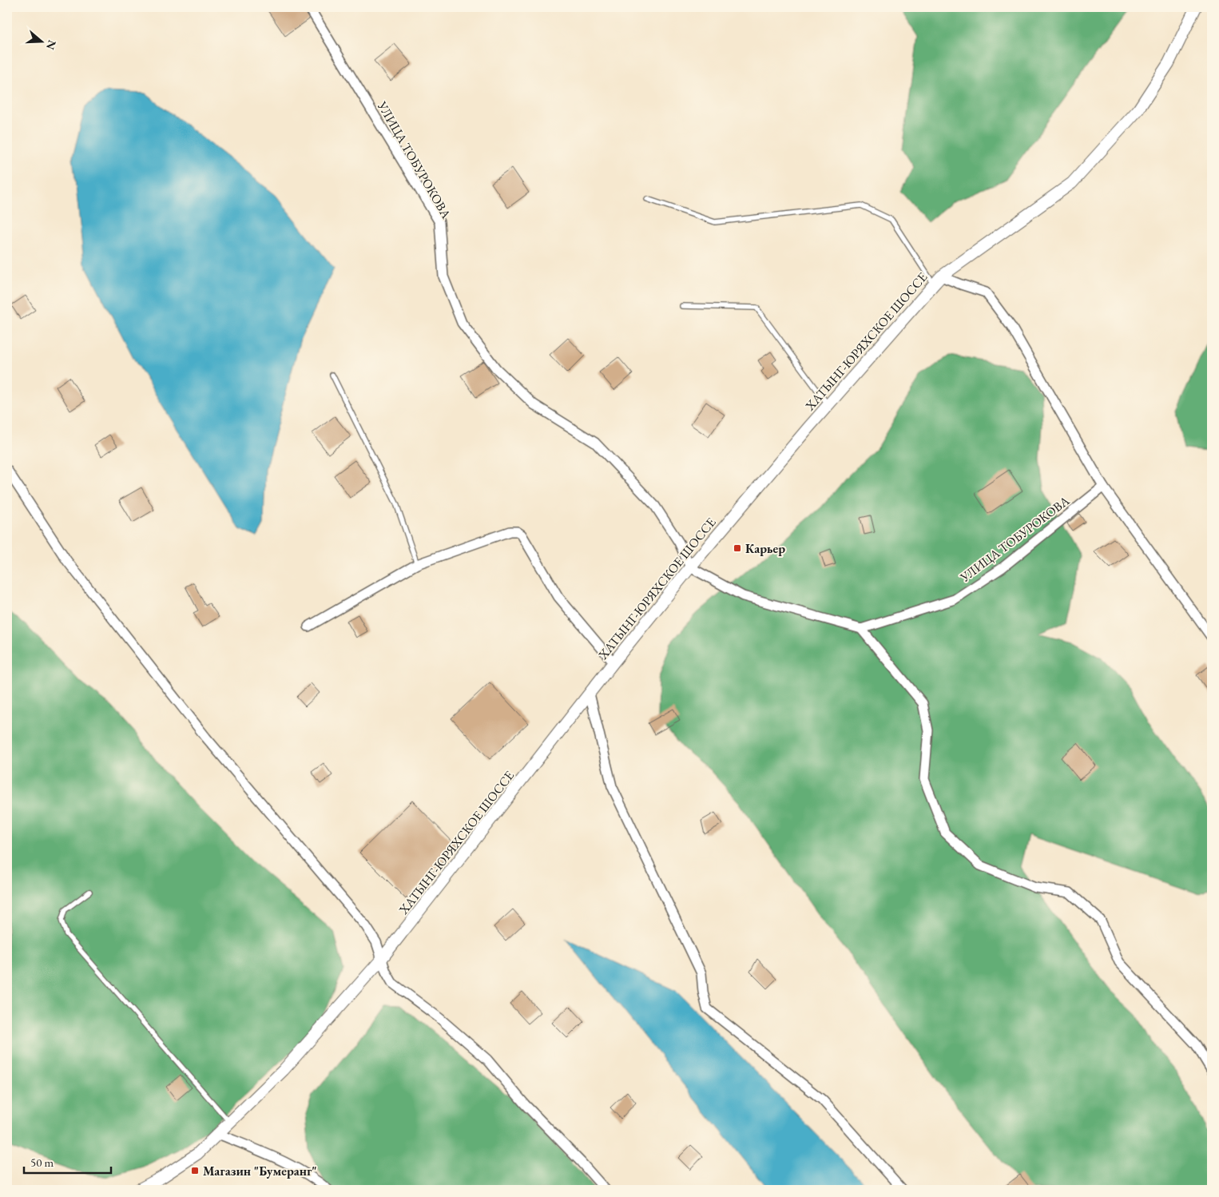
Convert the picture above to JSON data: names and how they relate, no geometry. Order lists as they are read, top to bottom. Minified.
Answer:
{"streets":{"street":["УЛИЦА ТОБУРОКОВА","ХАТЫНГ-ЮРЯХСКОЕ ШОССЕ"]},"crossings":[["УЛИЦА ТОБУРОКОВА","ХАТЫНГ-ЮРЯХСКОЕ ШОССЕ"]],"places":{"transit":["Карьер","Магазин \"Бумеранг\""]},"scale_bar":"50 m","north":"right"}
